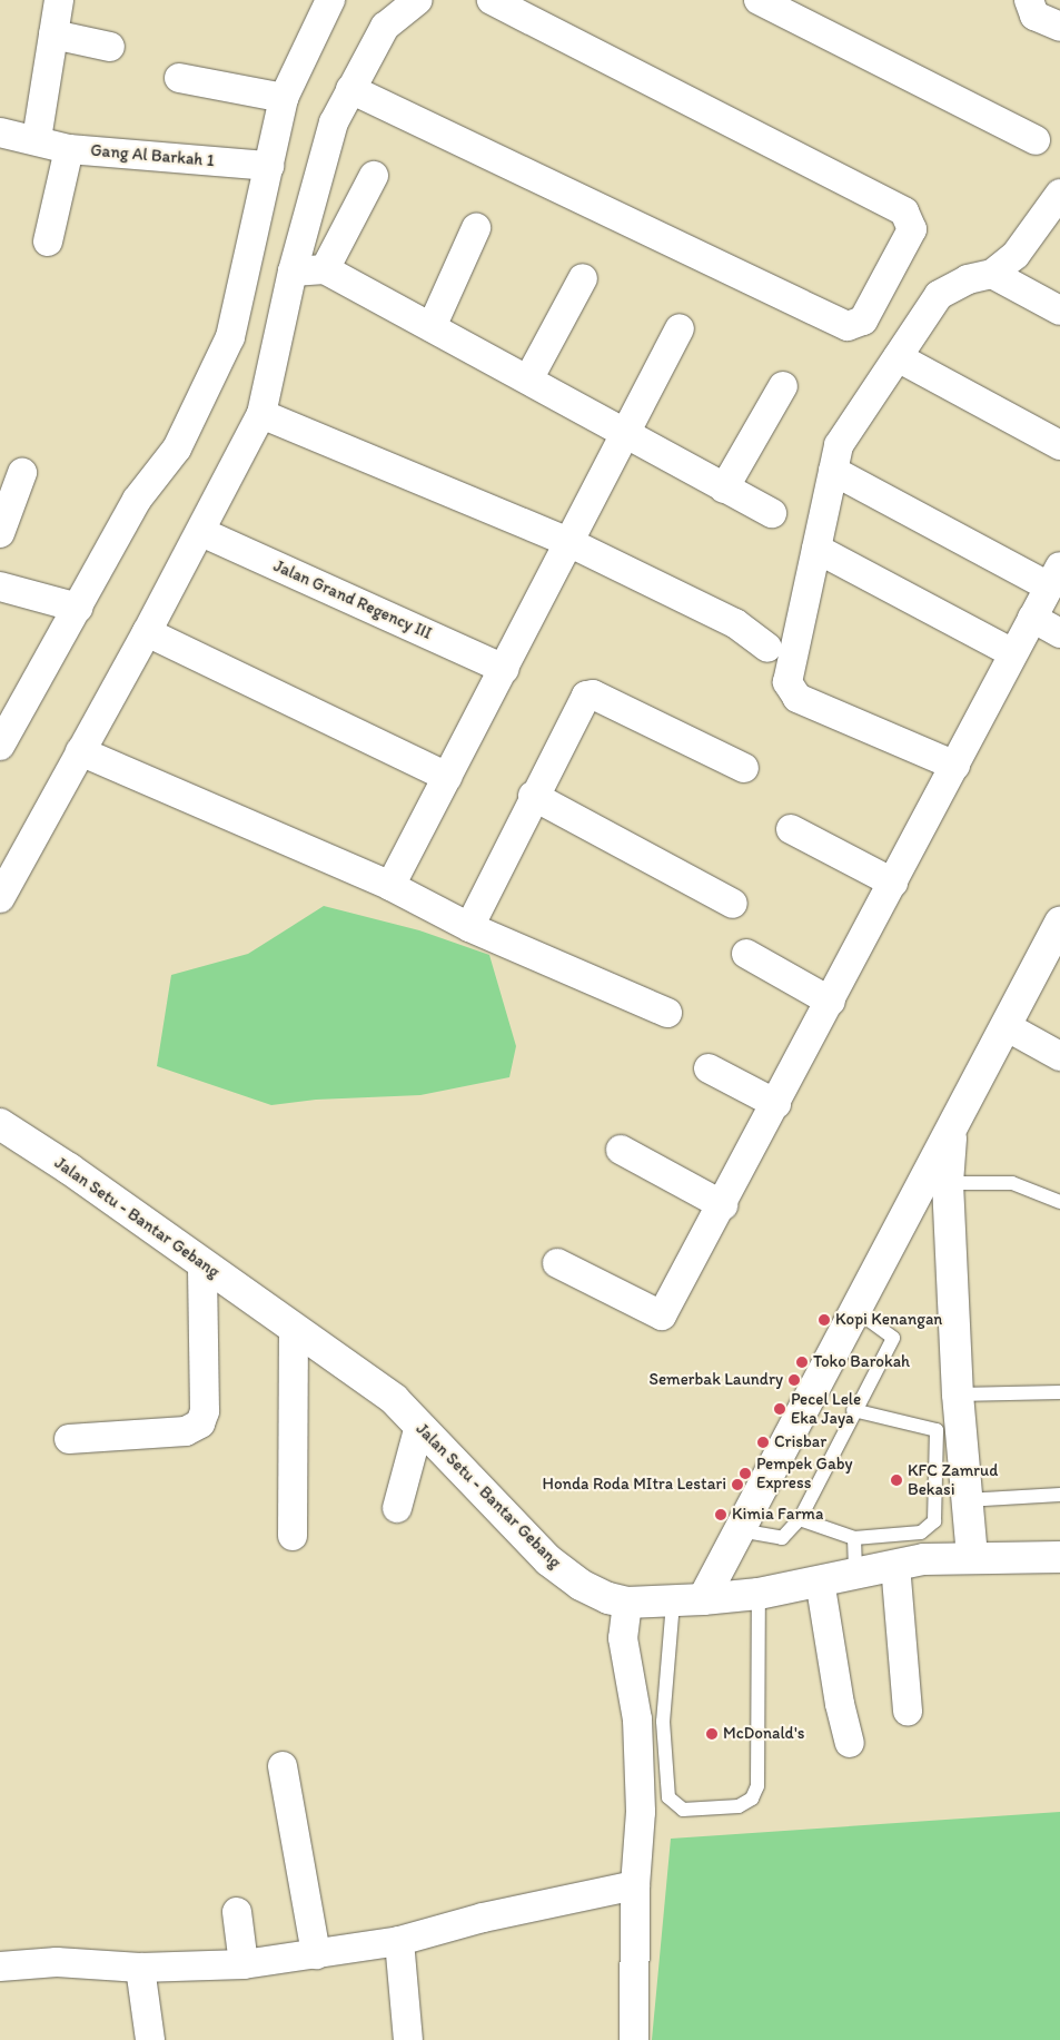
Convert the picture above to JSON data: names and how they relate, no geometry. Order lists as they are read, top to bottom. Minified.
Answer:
{"streets":{"main road":["Jalan Setu - Bantar Gebang"],"street":["Gang Al Barkah 1","Jalan Grand Regency III"]},"places":["Kopi Kenangan","Toko Barokah","Semerbak Laundry","Pecel Lele Eka Jaya","Crisbar","Pempek Gaby Express","KFC Zamrud Bekasi","Honda Roda MItra Lestari","Kimia Farma","McDonald's"]}
